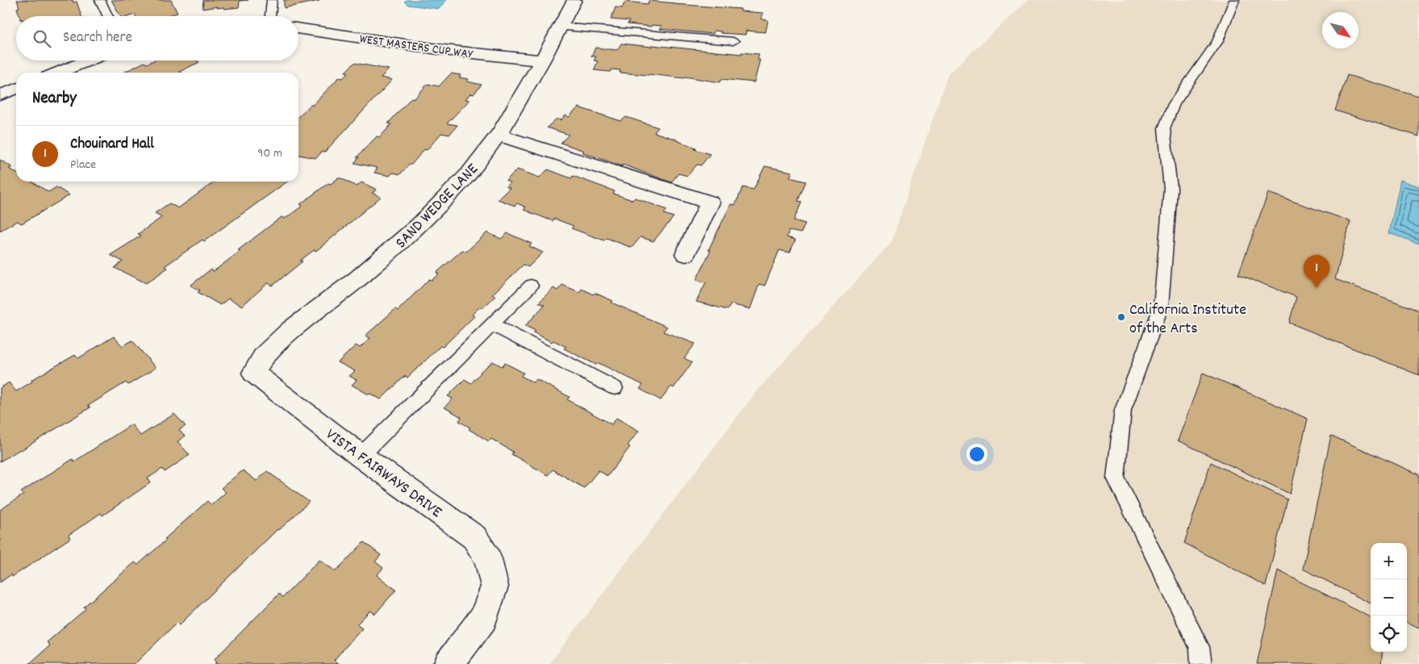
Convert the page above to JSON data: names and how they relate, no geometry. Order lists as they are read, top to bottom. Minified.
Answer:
{"streets":{"street":["WEST MASTERS CUP WAY","SAND WEDGE LANE","VISTA FAIRWAYS DRIVE"]},"crossings":[["WEST MASTERS CUP WAY","SAND WEDGE LANE"],["SAND WEDGE LANE","VISTA FAIRWAYS DRIVE"]],"places":["California Institute of the Arts"],"north":"bottom right","page":{"search":"Search here","heading":"Nearby","list":[{"mark":"1","name":"Chouinard Hall","note":"Place","value":"90 m"}],"pins":"1","map_buttons":["+","−"]}}
